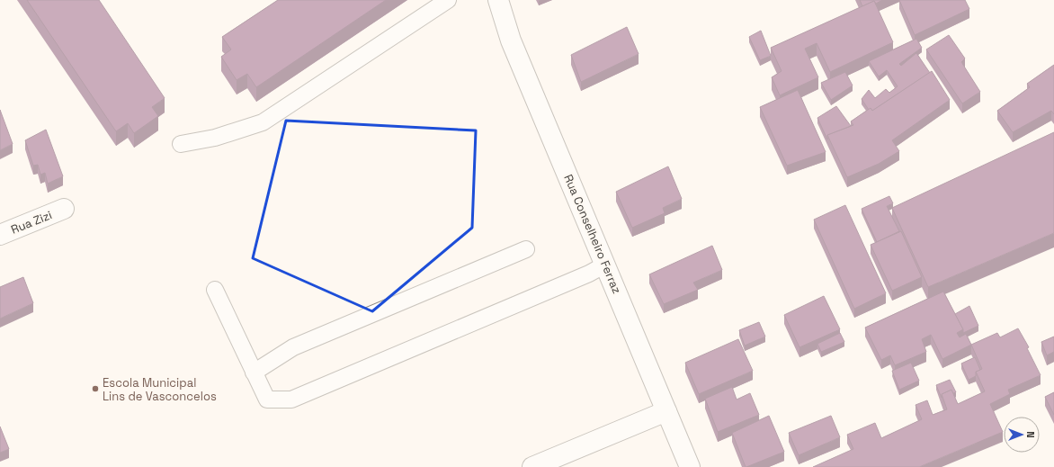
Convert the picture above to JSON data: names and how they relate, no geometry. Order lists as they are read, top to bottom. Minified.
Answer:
{"streets":{"street":["Rua Zizi","Rua Conselheiro Ferraz"]},"places":["Escola Municipal Lins de Vasconcelos"],"north":"right"}
